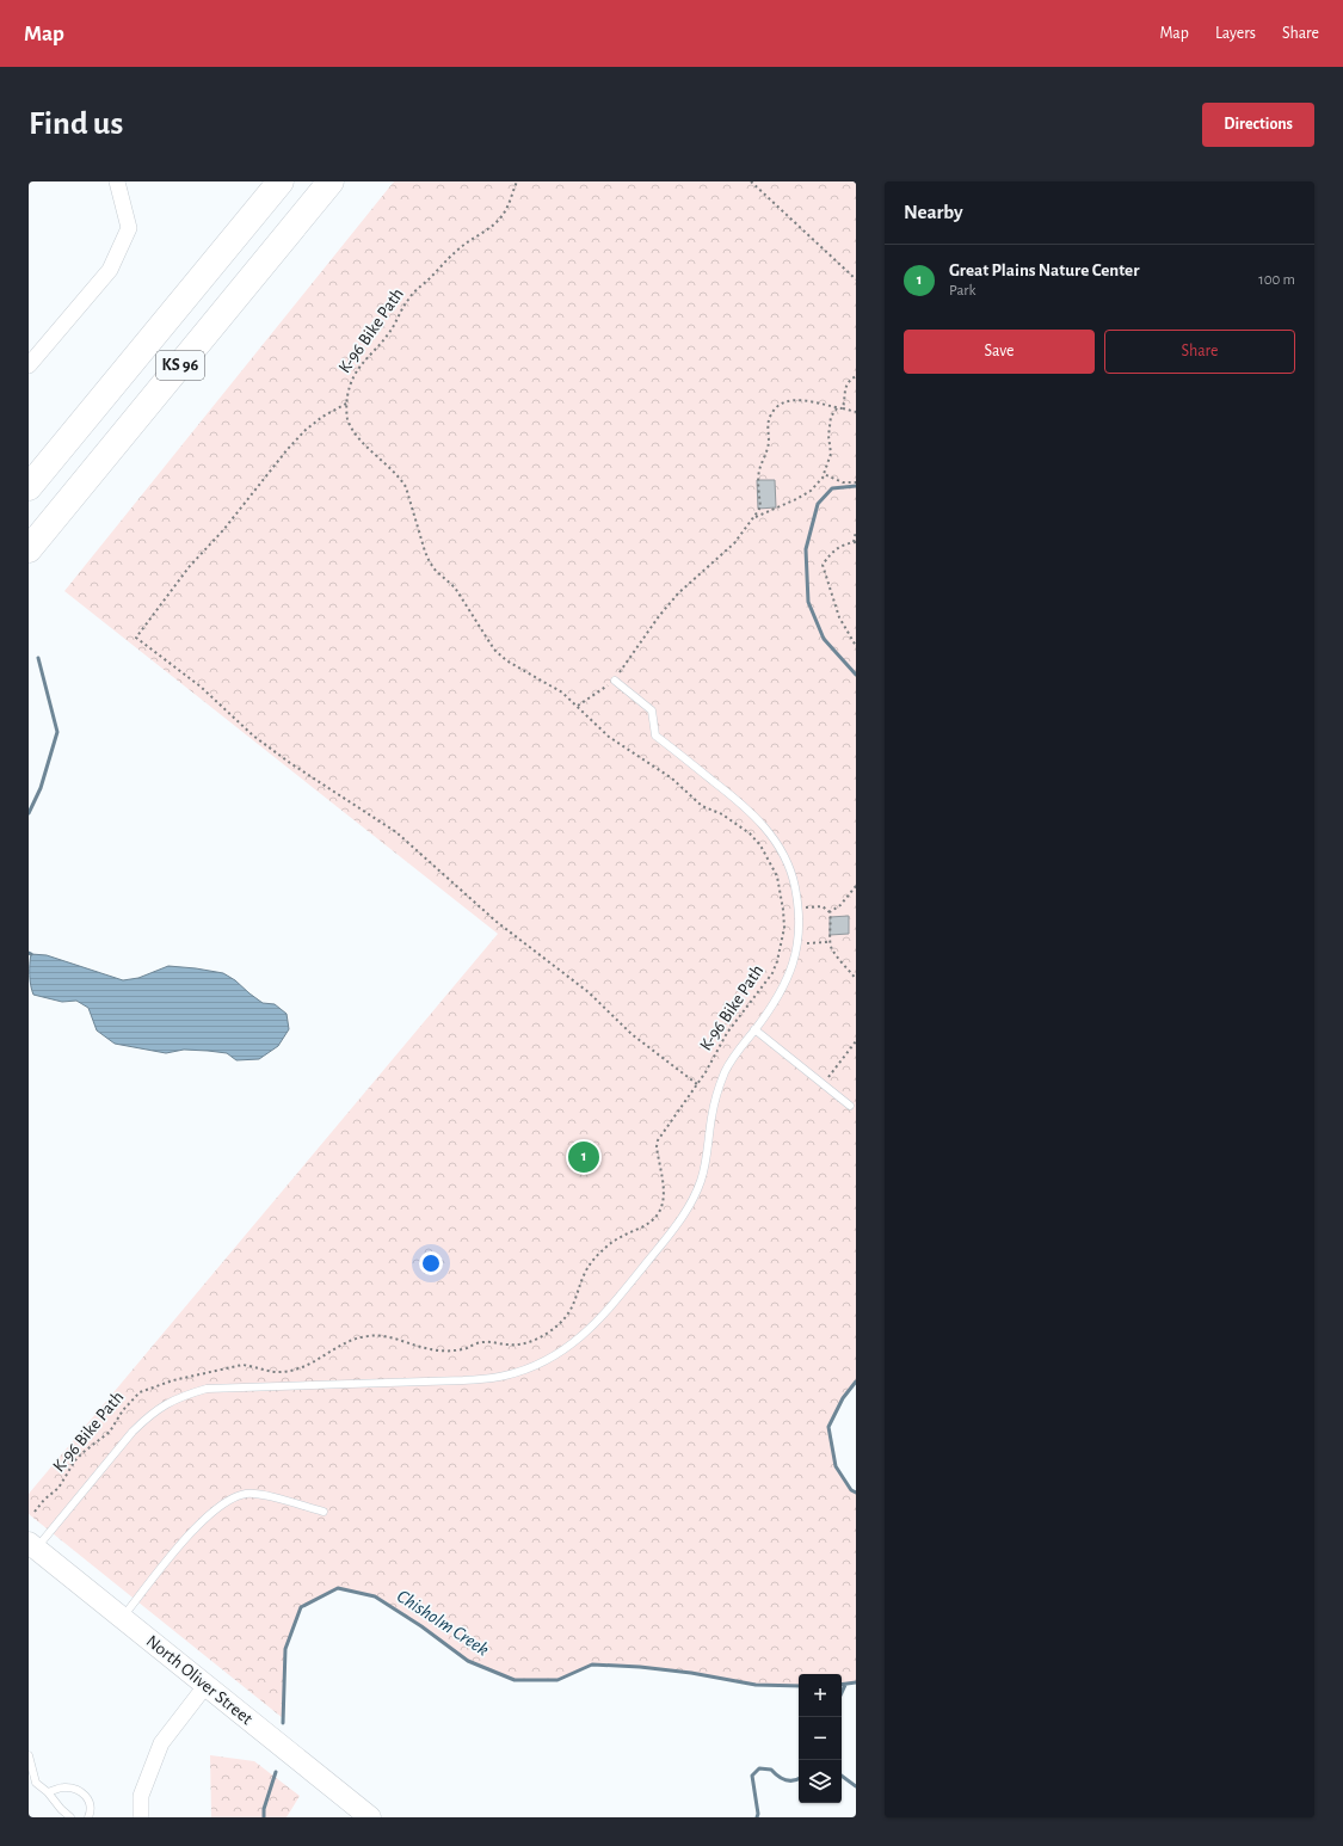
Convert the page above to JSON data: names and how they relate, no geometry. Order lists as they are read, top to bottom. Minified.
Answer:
{"streets":{"highway":["KS 96"],"main road":["North Oliver Street"],"path":["K-96 Bike Path"]},"water":["Chisholm Creek"],"page":{"header":"Map","nav":["Map","Layers","Share"],"buttons":["Directions",["Save","Share"]],"title":"Find us","heading":"Nearby","list":[{"mark":"1","name":"Great Plains Nature Center","note":"Park","value":"100 m"}],"pins":"1","map_buttons":["+","−"]}}
